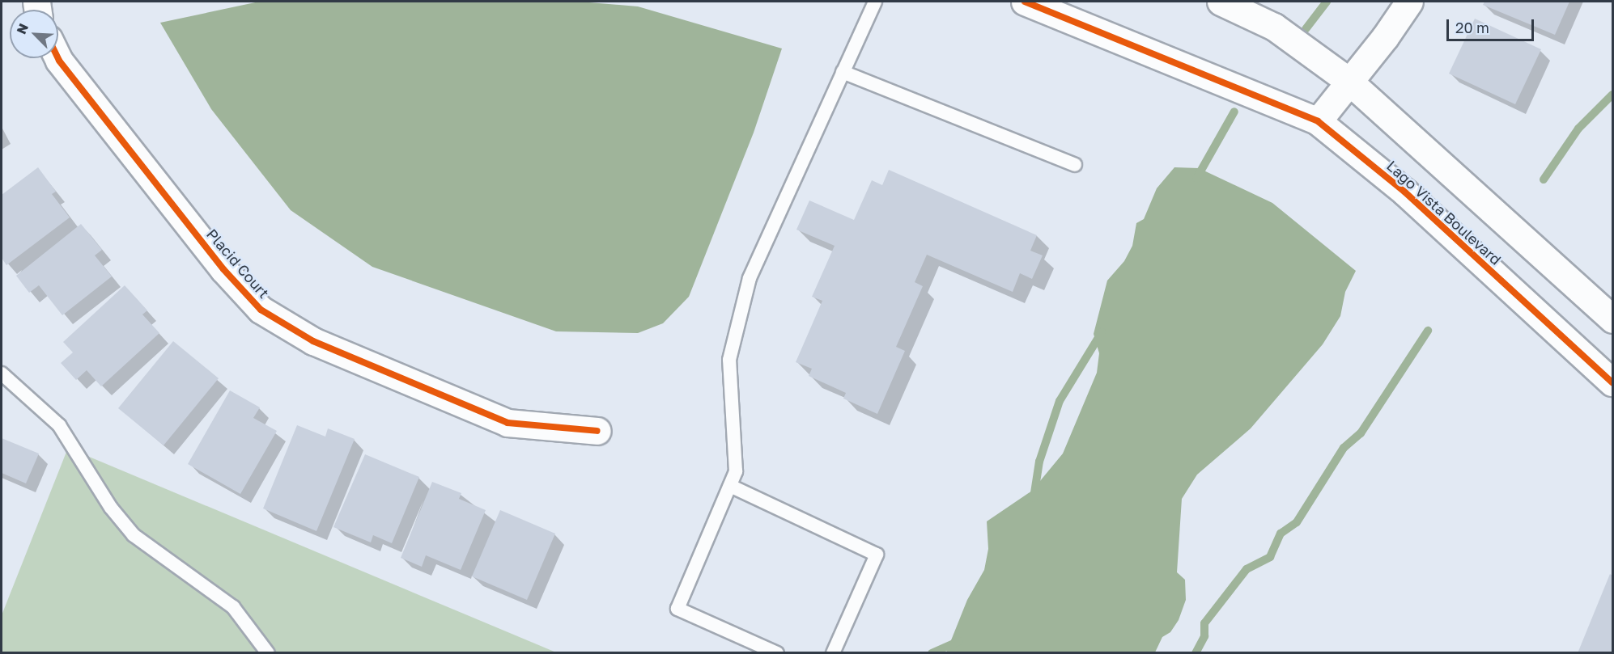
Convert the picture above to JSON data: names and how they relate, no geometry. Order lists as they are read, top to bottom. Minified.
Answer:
{"streets":{"street":["Lago Vista Boulevard","Placid Court"]},"scale_bar":"20 m","north":"top left"}
